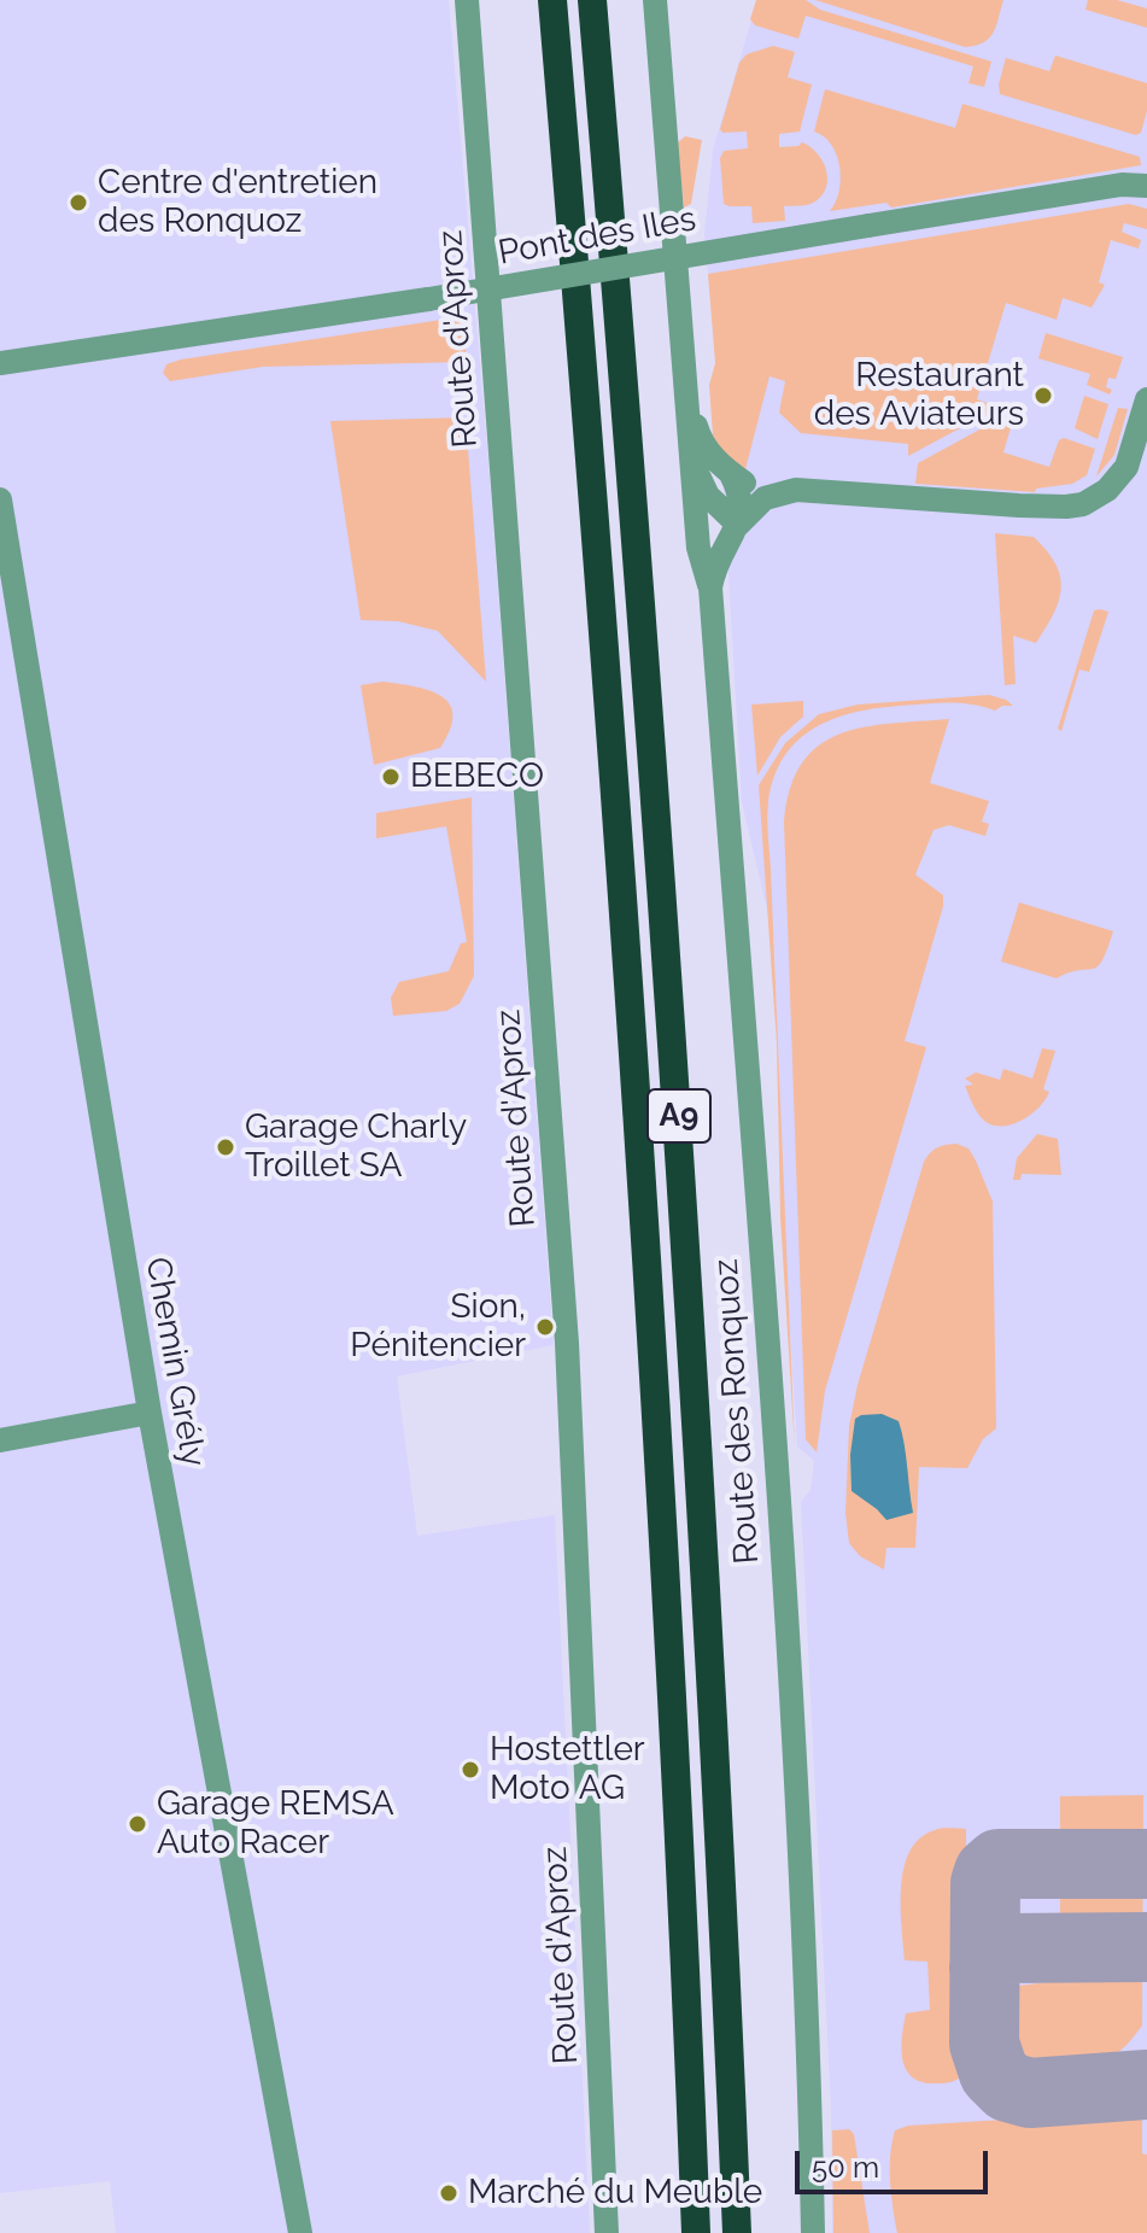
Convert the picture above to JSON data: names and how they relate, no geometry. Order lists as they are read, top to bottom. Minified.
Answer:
{"streets":{"highway":["A9"],"street":["Pont des Iles","Route d'Aproz","Chemin Grély","Route des Ronquoz"]},"places":["Centre d'entretien des Ronquoz","Restaurant des Aviateurs","BEBECO","Garage Charly Troillet SA","Sion, Pénitencier","Hostettler Moto AG","Garage REMSA Auto Racer","Marché du Meuble"],"scale_bar":"50 m"}
